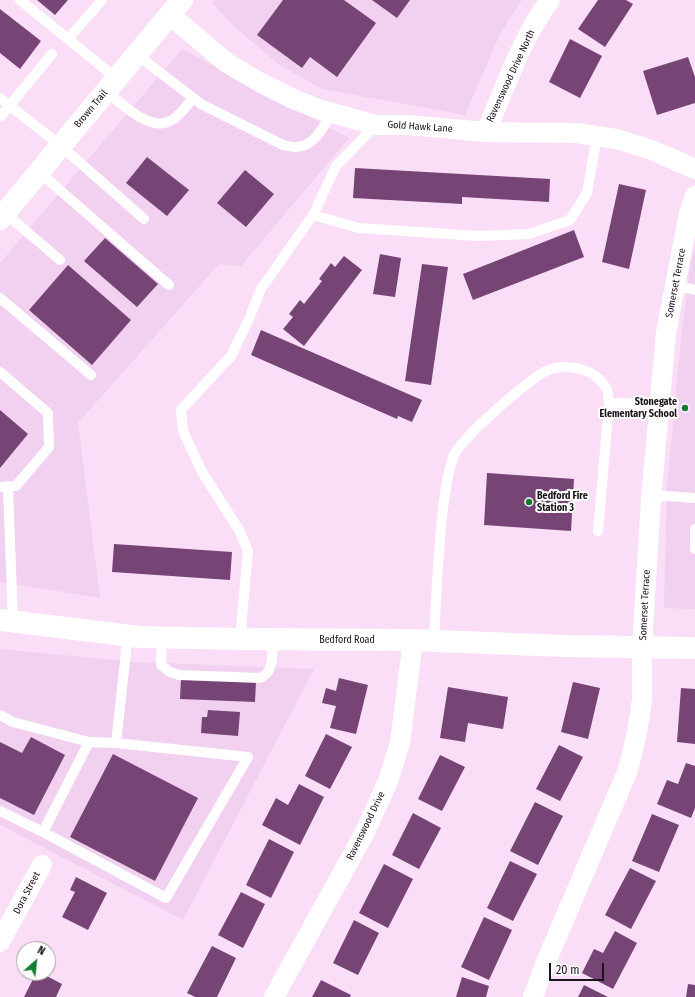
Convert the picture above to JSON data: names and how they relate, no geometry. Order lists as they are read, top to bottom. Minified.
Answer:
{"streets":{"main road":["Brown Trail","Bedford Road"],"street":["Ravenswood Drive North","Gold Hawk Lane","Somerset Terrace","Ravenswood Drive","Dora Street"]},"crossings":[["Ravenswood Drive North","Gold Hawk Lane"],["Brown Trail","Gold Hawk Lane"],["Somerset Terrace","Bedford Road"],["Bedford Road","Ravenswood Drive"]],"places":["Stonegate Elementary School","Bedford Fire Station 3"],"scale_bar":"20 m","north":"top right"}
